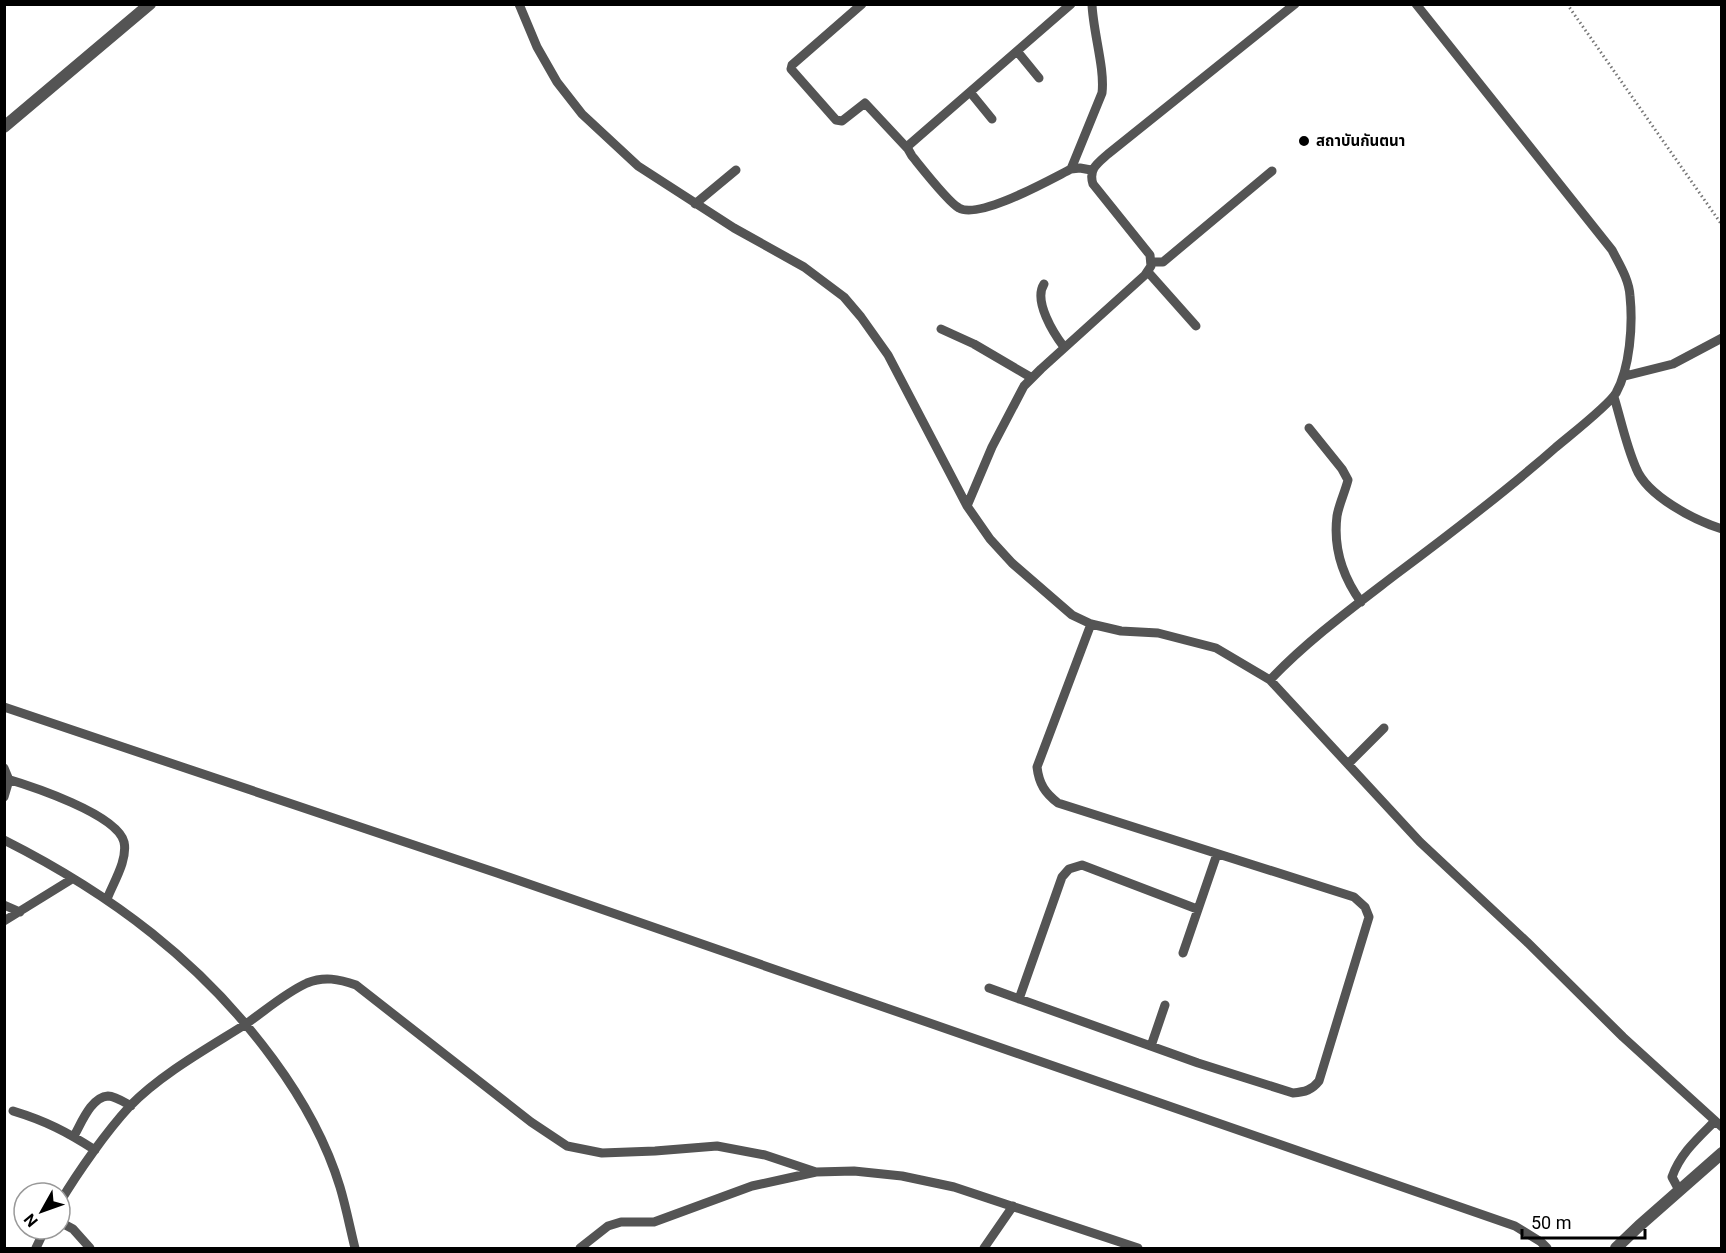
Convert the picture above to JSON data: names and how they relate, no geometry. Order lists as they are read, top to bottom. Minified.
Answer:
{"places":["สถาบันกันตนา"],"scale_bar":"50 m","north":"bottom left"}
